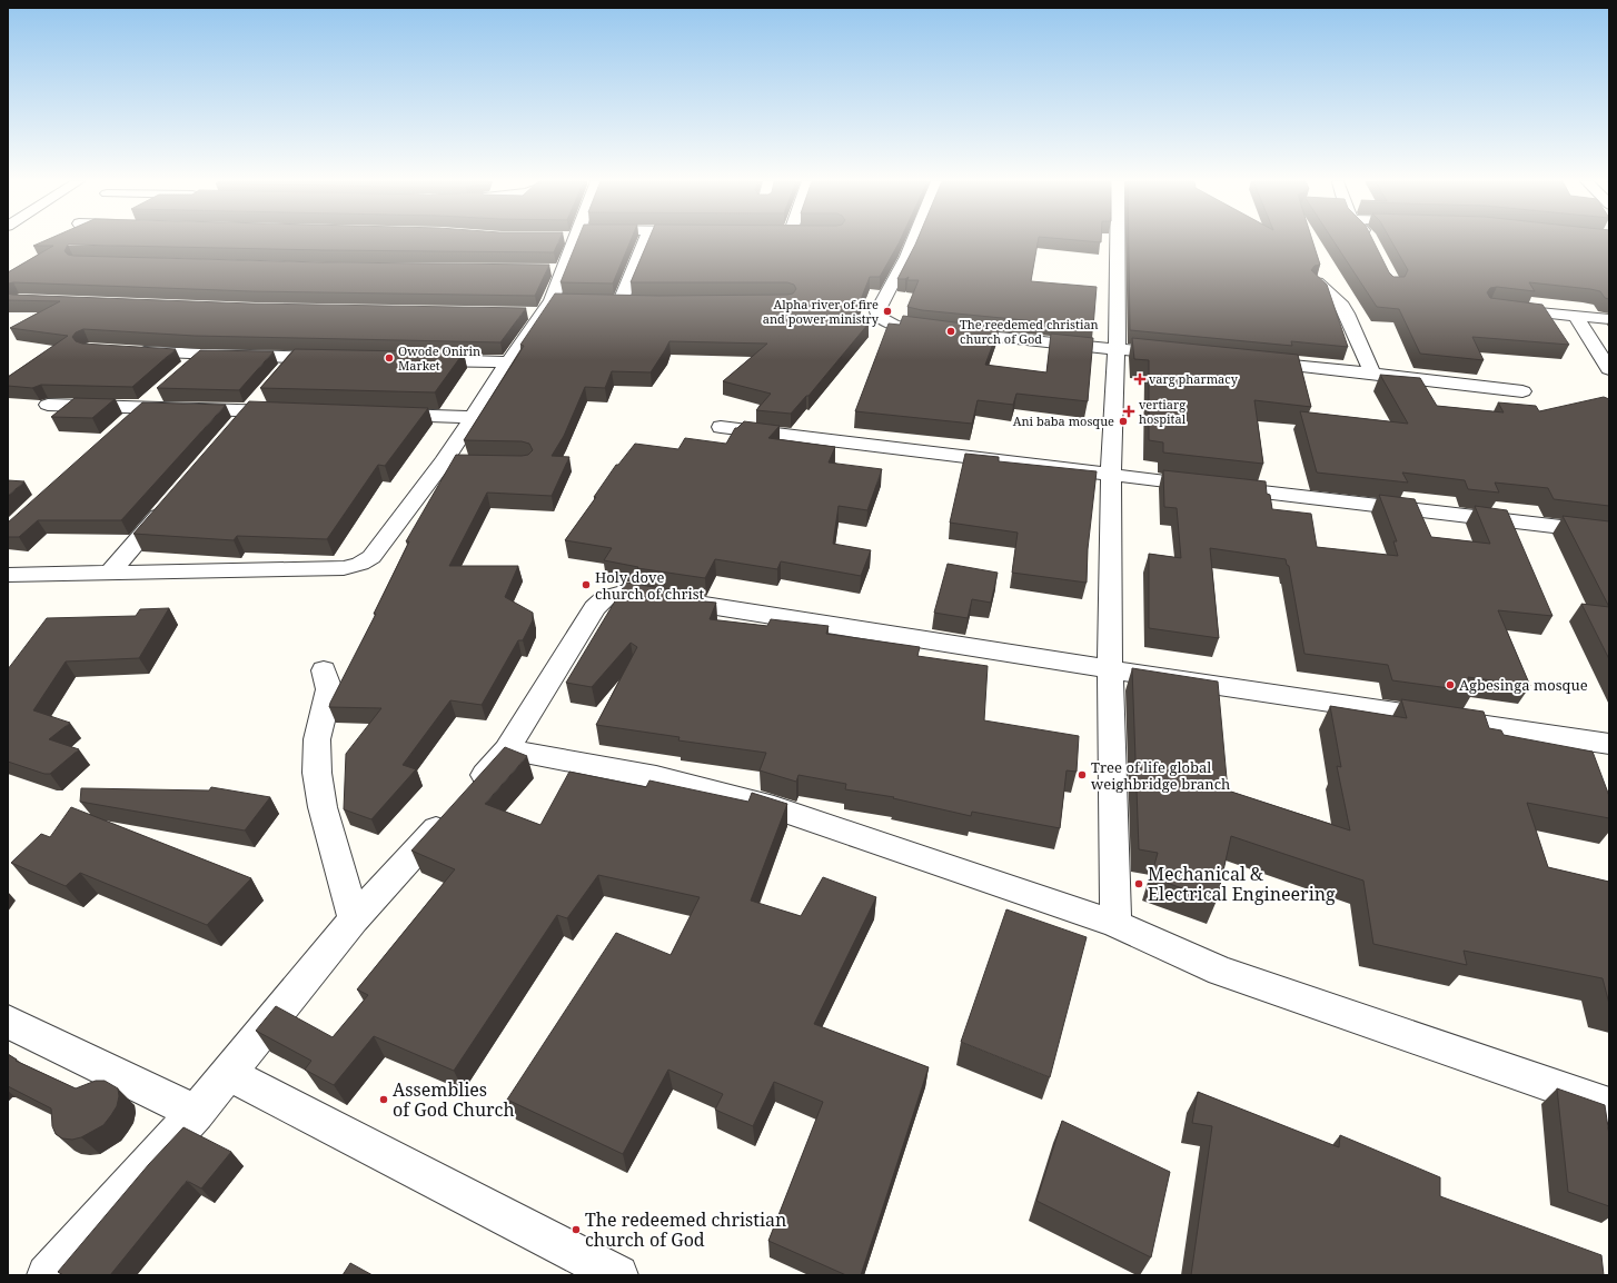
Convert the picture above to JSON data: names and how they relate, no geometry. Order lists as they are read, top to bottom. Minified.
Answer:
{"places":{"other":["Alpha river of fire and power ministry","The reedemed christian church of God","Owode Onirin Market","Ani baba mosque","Holy dove church of christ","Agbesinga mosque","Tree of life global weighbridge branch","Mechanical & Electrical Engineering","Assemblies of God Church","The redeemed christian church of God"],"health":["varg pharmacy","vertiarg hospital"]}}
